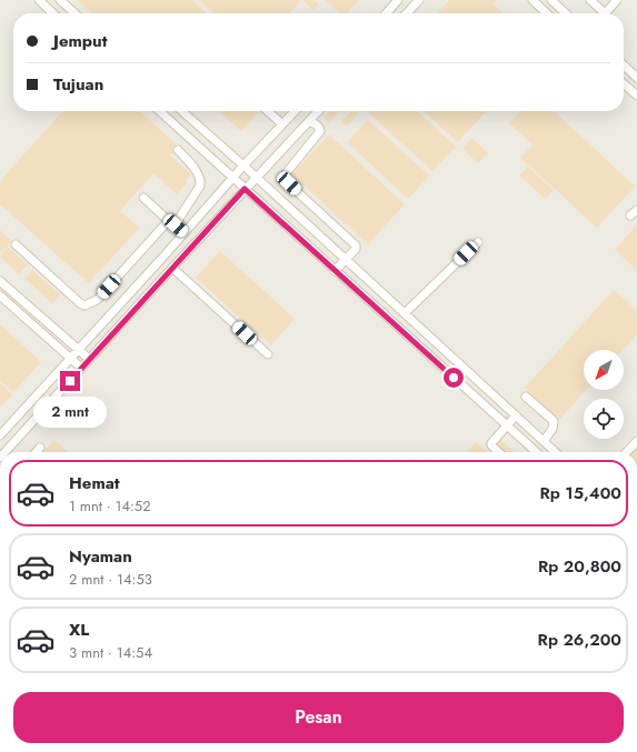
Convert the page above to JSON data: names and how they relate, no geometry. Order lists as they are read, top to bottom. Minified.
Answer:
{"north":"bottom left","page":{"banner":["Jemput","Tujuan"],"bubble":"2 mnt","list":[{"name":"Hemat","note":"1 mnt · 14:52","value":"Rp 15,400"},{"name":"Nyaman","note":"2 mnt · 14:53","value":"Rp 20,800"},{"name":"XL","note":"3 mnt · 14:54","value":"Rp 26,200"}],"buttons":"Pesan"}}
